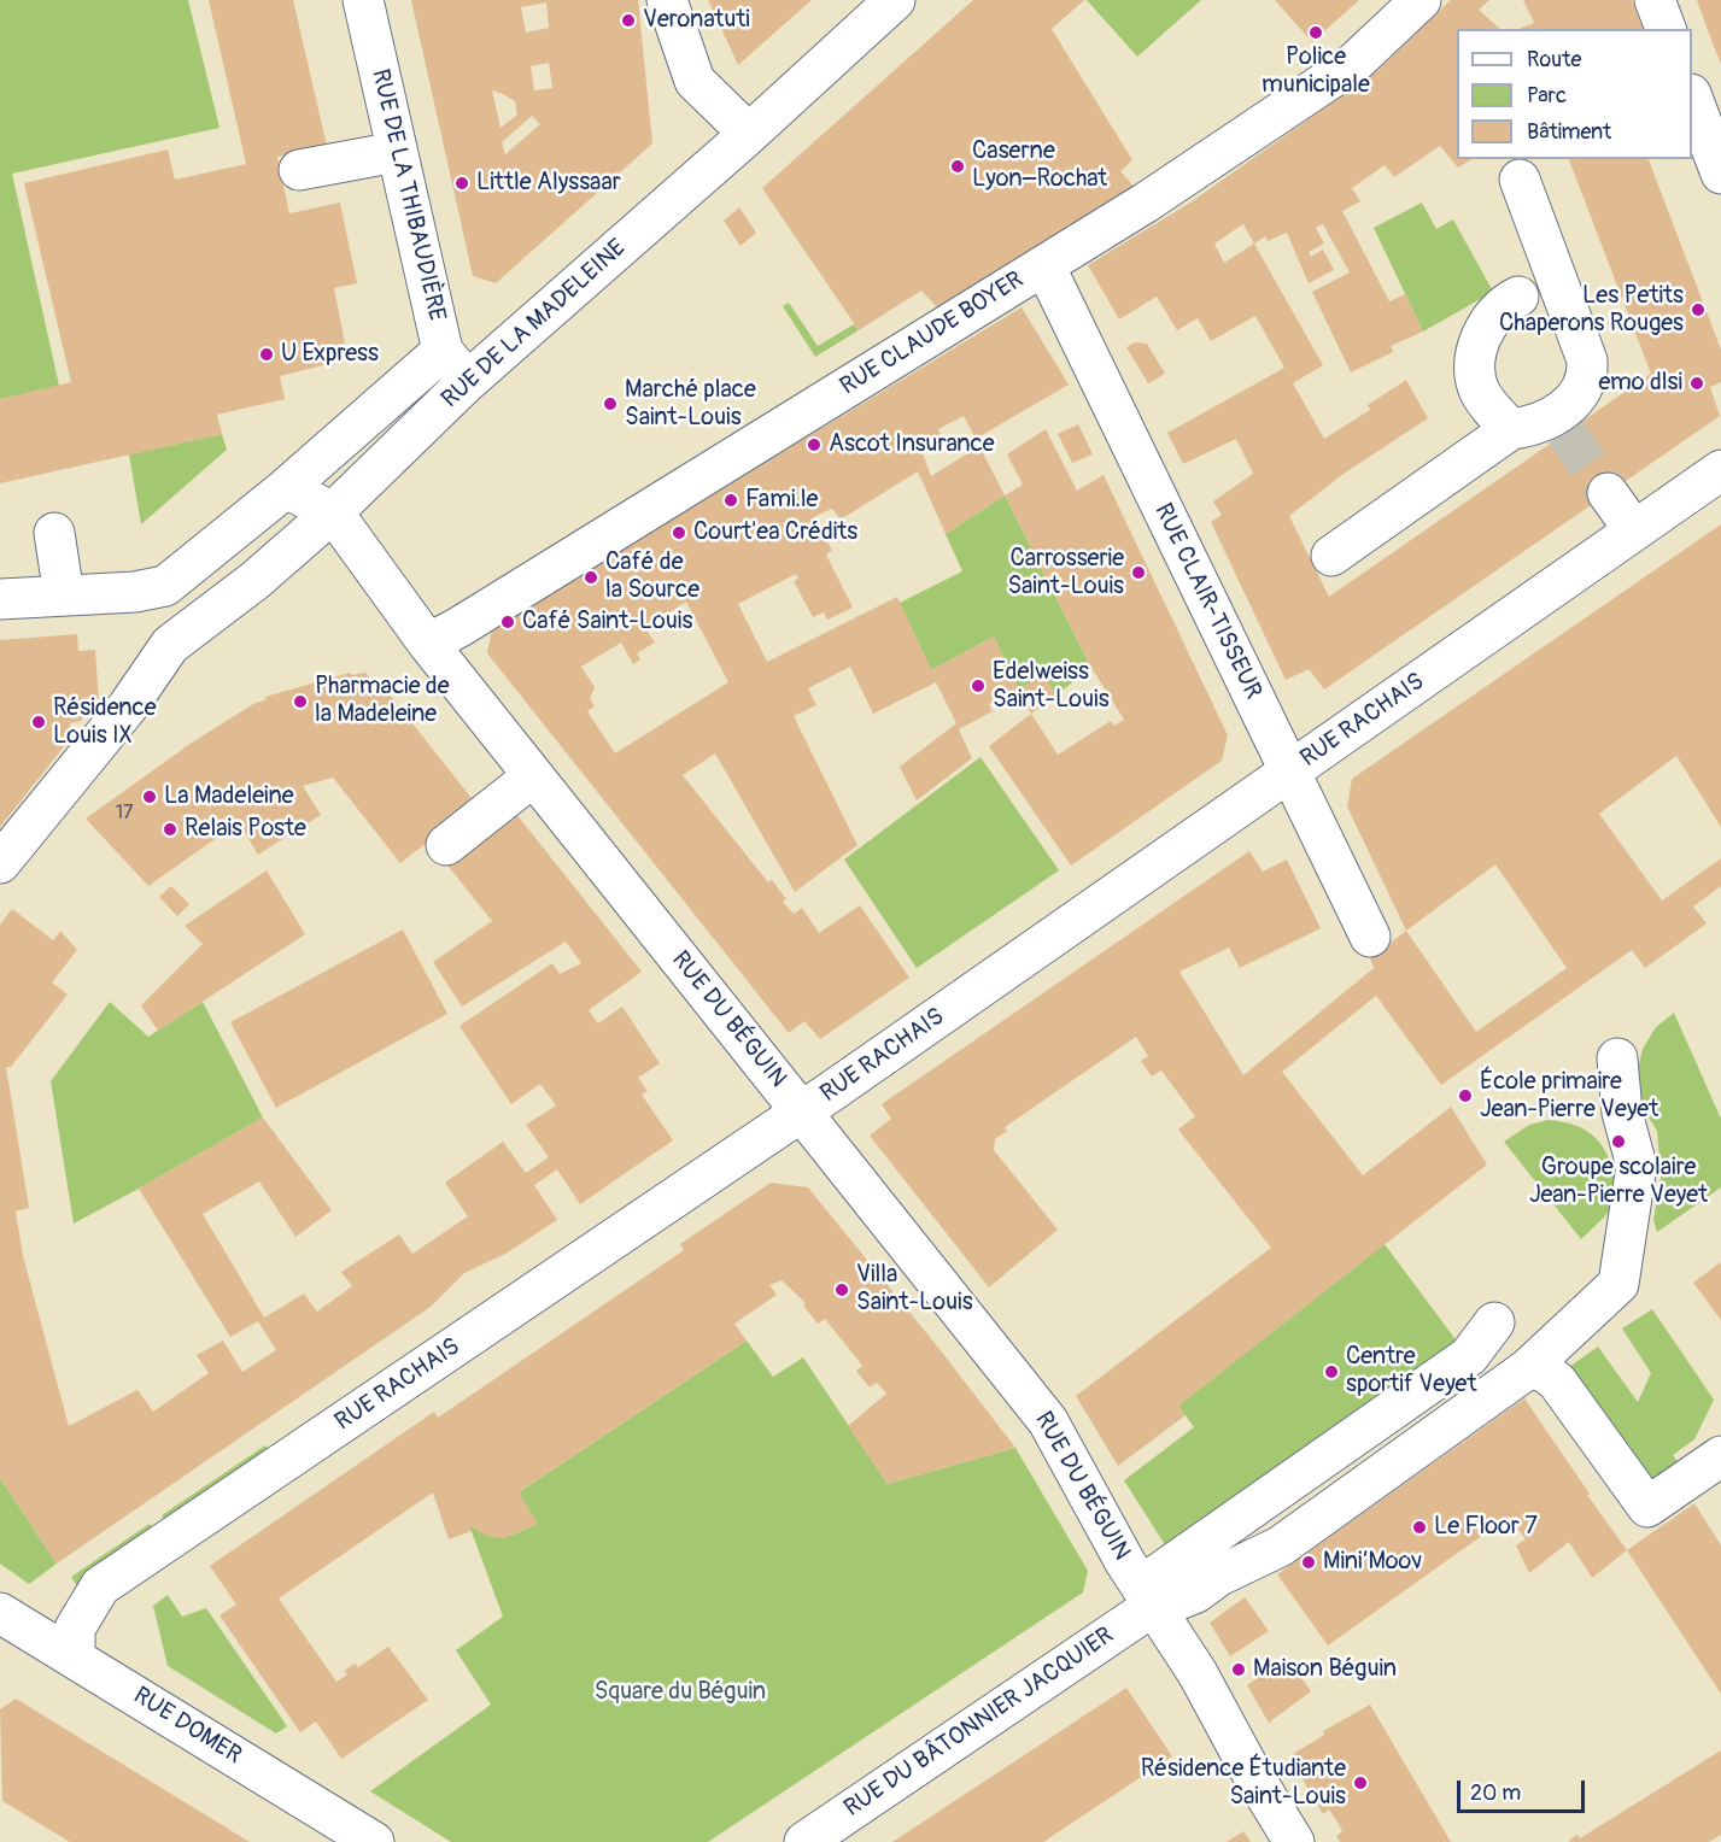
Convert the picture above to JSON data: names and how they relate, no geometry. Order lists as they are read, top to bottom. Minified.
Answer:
{"streets":{"street":["RUE DE LA THIBAUDIÈRE","RUE DE LA MADELEINE","RUE CLAUDE BOYER","RUE CLAIR-TISSEUR","RUE RACHAIS","RUE DU BÉGUIN","RUE DU BÂTONNIER JACQUIER","RUE DOMER"]},"crossings":[["RUE DE LA THIBAUDIÈRE","RUE DE LA MADELEINE"],["RUE DE LA MADELEINE","RUE DU BÉGUIN"],["RUE CLAUDE BOYER","RUE CLAIR-TISSEUR"],["RUE CLAUDE BOYER","RUE DU BÉGUIN"],["RUE CLAIR-TISSEUR","RUE RACHAIS"],["RUE RACHAIS","RUE DU BÉGUIN"],["RUE RACHAIS","RUE DOMER"],["RUE DU BÉGUIN","RUE DU BÂTONNIER JACQUIER"]],"parks":["Square du Béguin"],"places":["Veronatuti","Police municipale","Caserne Lyon–Rochat","Little Alyssaar","Les Petits Chaperons Rouges","U Express","emo dlsi","Marché place Saint-Louis","Ascot Insurance","Fami.le","Court'ea Crédits","Carrosserie Saint-Louis","Café de la Source","Café Saint-Louis","Edelweiss Saint-Louis","Pharmacie de la Madeleine","Résidence Louis IX","La Madeleine","Relais Poste","École primaire Jean-Pierre Veyet","Groupe scolaire Jean-Pierre Veyet","Villa Saint-Louis","Centre sportif Veyet","Le Floor 7","Mini’Moov","Maison Béguin","Résidence Étudiante Saint-Louis"],"house_numbers":["17"],"legend":["Route","Parc","Bâtiment"],"scale_bar":"20 m"}
